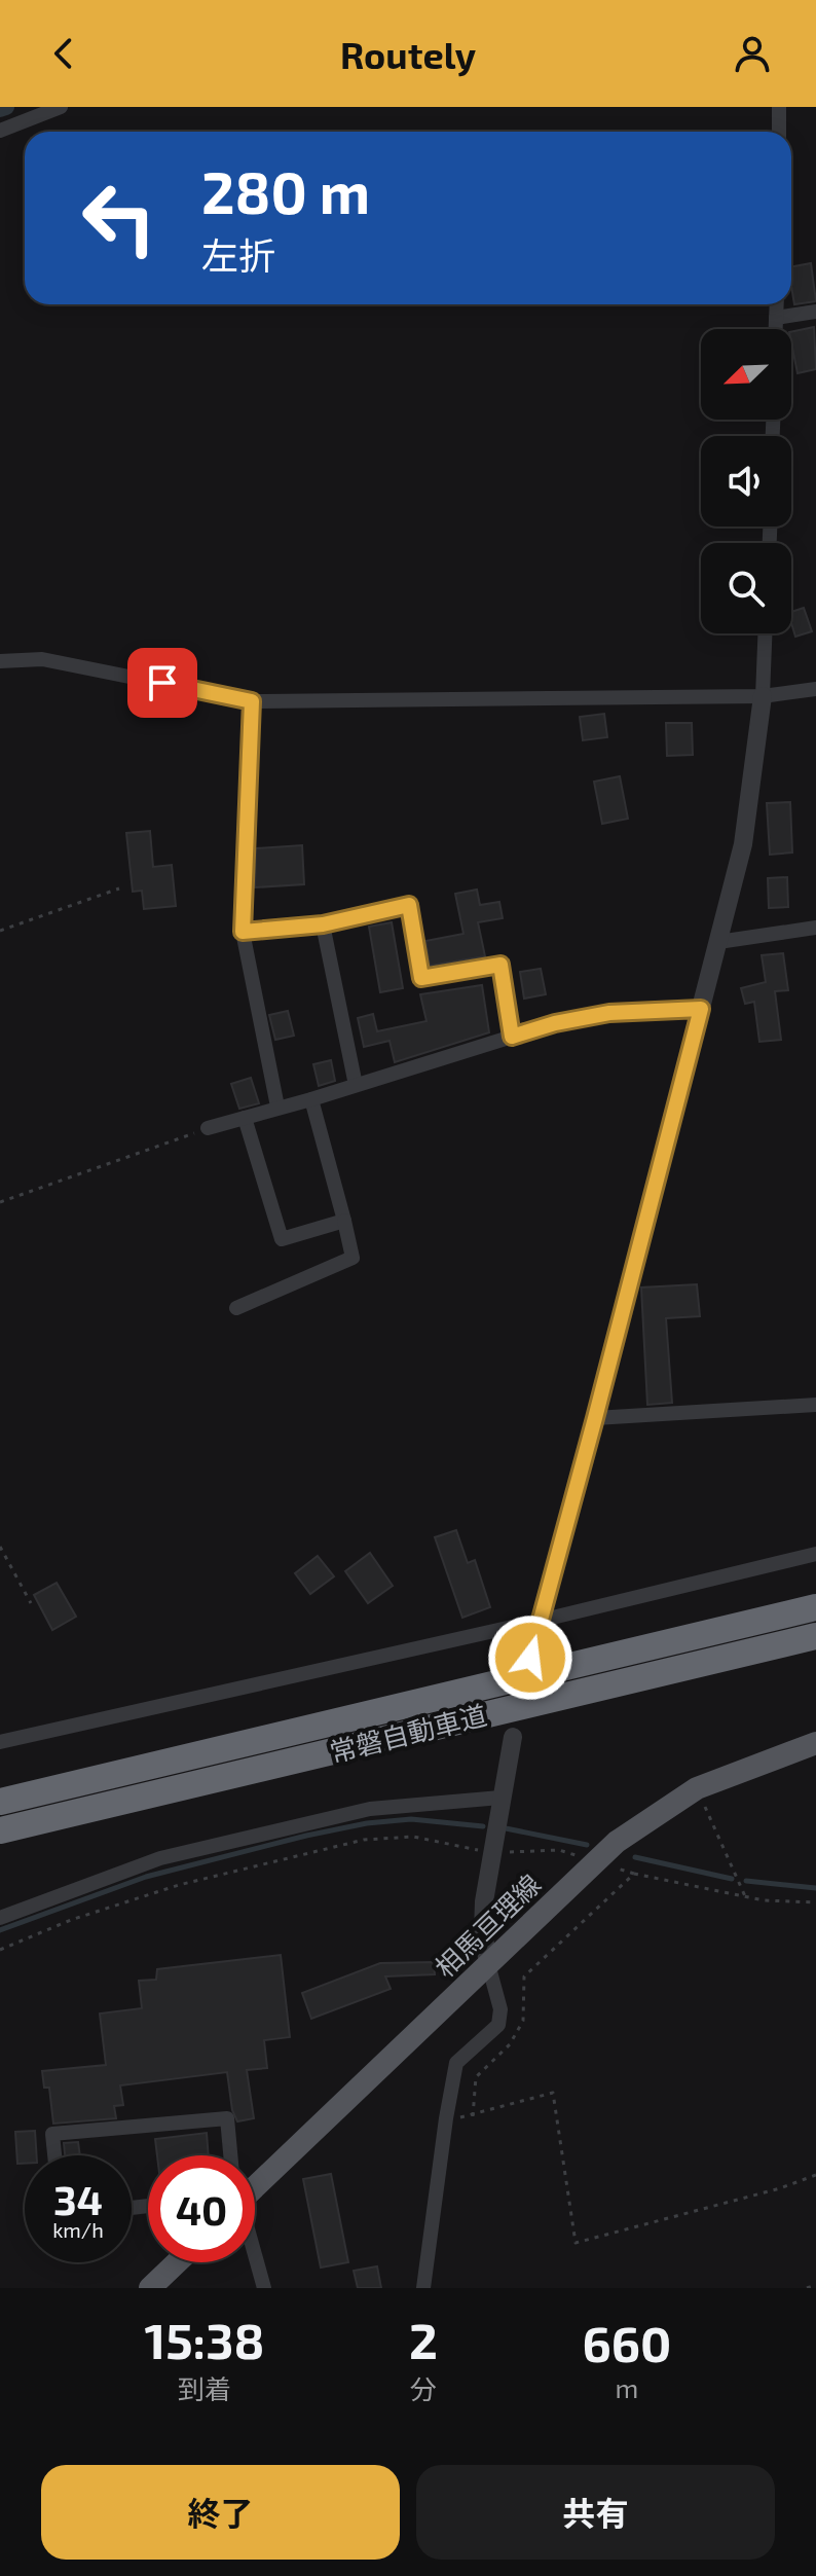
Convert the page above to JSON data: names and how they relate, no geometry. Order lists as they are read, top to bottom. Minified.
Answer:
{"streets":{"highway":["常磐自動車道"],"main road":["相馬亘理線"]},"north":"bottom left","page":{"header":"Routely","turn":["280 m","左折"],"speed":"34 km/h","limit":"40","eta":["15:38","到着","2","分","660","m"],"buttons":["終了","共有"]}}
